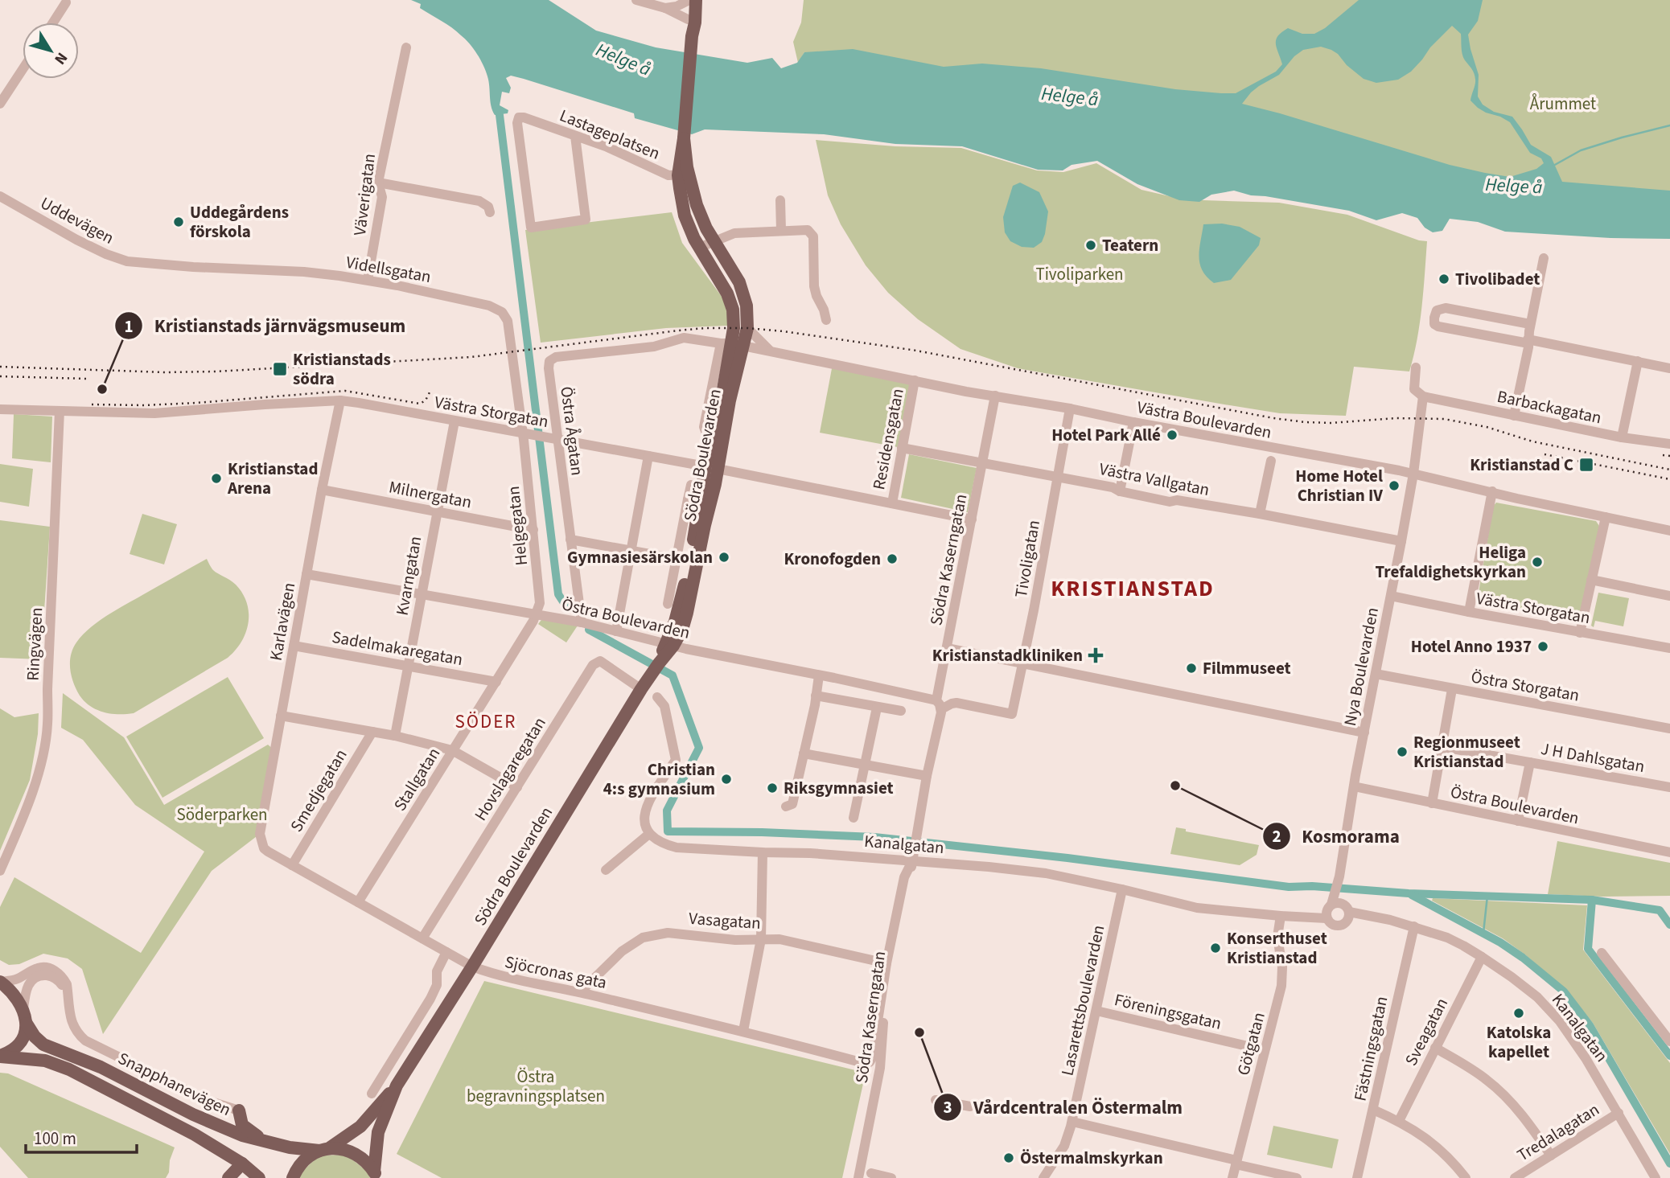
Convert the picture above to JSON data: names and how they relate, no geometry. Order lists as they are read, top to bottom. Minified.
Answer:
{"streets":{"main road":["Södra Boulevarden","Snapphanevägen"],"street":["Lastageplatsen","Väverigatan","Uddevägen","Videllsgatan","Barbackagatan","Västra Storgatan","Västra Boulevarden","Östra Ågatan","Residensgatan","Västra Vallgatan","Milnergatan","Helgegatan","Tivoligatan","Södra Kaserngatan","Kvarngatan","Östra Boulevarden","Karlavägen","Ringvägen","Sadelmakaregatan","Nya Boulevarden","Östra Storgatan","J H Dahlsgatan","Hovslagaregatan","Stallgatan","Smedjegatan","Kanalgatan","Vasagatan","Sjöcronas gata","Lasarettsboulevarden","Föreningsgatan","Sveagatan","Götgatan","Fästningsgatan","Tredalagatan"]},"crossings":[["Väverigatan","Videllsgatan"],["Uddevägen","Videllsgatan"],["Videllsgatan","Västra Storgatan"],["Videllsgatan","Helgegatan"],["Barbackagatan","Nya Boulevarden"],["Västra Storgatan","Östra Ågatan"],["Västra Storgatan","Residensgatan"],["Västra Storgatan","Södra Boulevarden"],["Västra Storgatan","Helgegatan"],["Västra Storgatan","Södra Kaserngatan"],["Västra Storgatan","Kvarngatan"],["Västra Storgatan","Karlavägen"],["Västra Storgatan","Ringvägen"],["Västra Storgatan","Nya Boulevarden"],["Västra Boulevarden","Östra Ågatan"],["Västra Boulevarden","Residensgatan"],["Västra Boulevarden","Södra Boulevarden"],["Västra Boulevarden","Tivoligatan"],["Västra Boulevarden","Södra Kaserngatan"],["Västra Boulevarden","Nya Boulevarden"],["Östra Ågatan","Södra Boulevarden"],["Östra Ågatan","Östra Boulevarden"],["Residensgatan","Västra Vallgatan"],["Södra Boulevarden","Östra Boulevarden"],["Södra Boulevarden","Hovslagaregatan"],["Södra Boulevarden","Sjöcronas gata"],["Södra Boulevarden","Snapphanevägen"],["Västra Vallgatan","Tivoligatan"],["Västra Vallgatan","Södra Kaserngatan"],["Västra Vallgatan","Nya Boulevarden"],["Milnergatan","Helgegatan"],["Milnergatan","Kvarngatan"],["Milnergatan","Karlavägen"],["Helgegatan","Östra Boulevarden"],["Helgegatan","Stallgatan"],["Tivoligatan","Östra Boulevarden"],["Södra Kaserngatan","Östra Boulevarden"],["Södra Kaserngatan","Kanalgatan"],["Södra Kaserngatan","Vasagatan"],["Södra Kaserngatan","Sjöcronas gata"],["Kvarngatan","Östra Boulevarden"],["Kvarngatan","Sadelmakaregatan"],["Östra Boulevarden","Karlavägen"],["Östra Boulevarden","Nya Boulevarden"],["Östra Boulevarden","Stallgatan"],["Karlavägen","Sadelmakaregatan"],["Karlavägen","Sjöcronas gata"],["Sadelmakaregatan","Stallgatan"],["Nya Boulevarden","Östra Storgatan"],["Nya Boulevarden","Kanalgatan"],["Hovslagaregatan","Sjöcronas gata"],["Stallgatan","Sjöcronas gata"],["Smedjegatan","Sjöcronas gata"],["Kanalgatan","Lasarettsboulevarden"],["Kanalgatan","Sveagatan"],["Kanalgatan","Götgatan"],["Kanalgatan","Fästningsgatan"],["Kanalgatan","Tredalagatan"],["Vasagatan","Sjöcronas gata"],["Lasarettsboulevarden","Föreningsgatan"],["Föreningsgatan","Götgatan"]],"districts":["KRISTIANSTAD","SÖDER"],"water":["Helge å"],"parks":["Årummet","Tivoliparken","Söderparken","Östra begravningsplatsen"],"places":{"other":["Uddegårdens förskola","Teatern","Tivolibadet","Kristianstads järnvägsmuseum","Hotel Park Allé","Kristianstad Arena","Home Hotel Christian IV","Gymnasiesärskolan","Kronofogden","Heliga Trefaldighetskyrkan","Hotel Anno 1937","Filmmuseet","Regionmuseet Kristianstad","Christian 4:s gymnasium","Kosmorama","Riksgymnasiet","Konserthuset Kristianstad","Katolska kapellet","Vårdcentralen Östermalm","Östermalmskyrkan"],"transit":["Kristianstads södra","Kristianstad C"],"health":["Kristianstadkliniken"]},"scale_bar":"100 m","north":"bottom right"}
